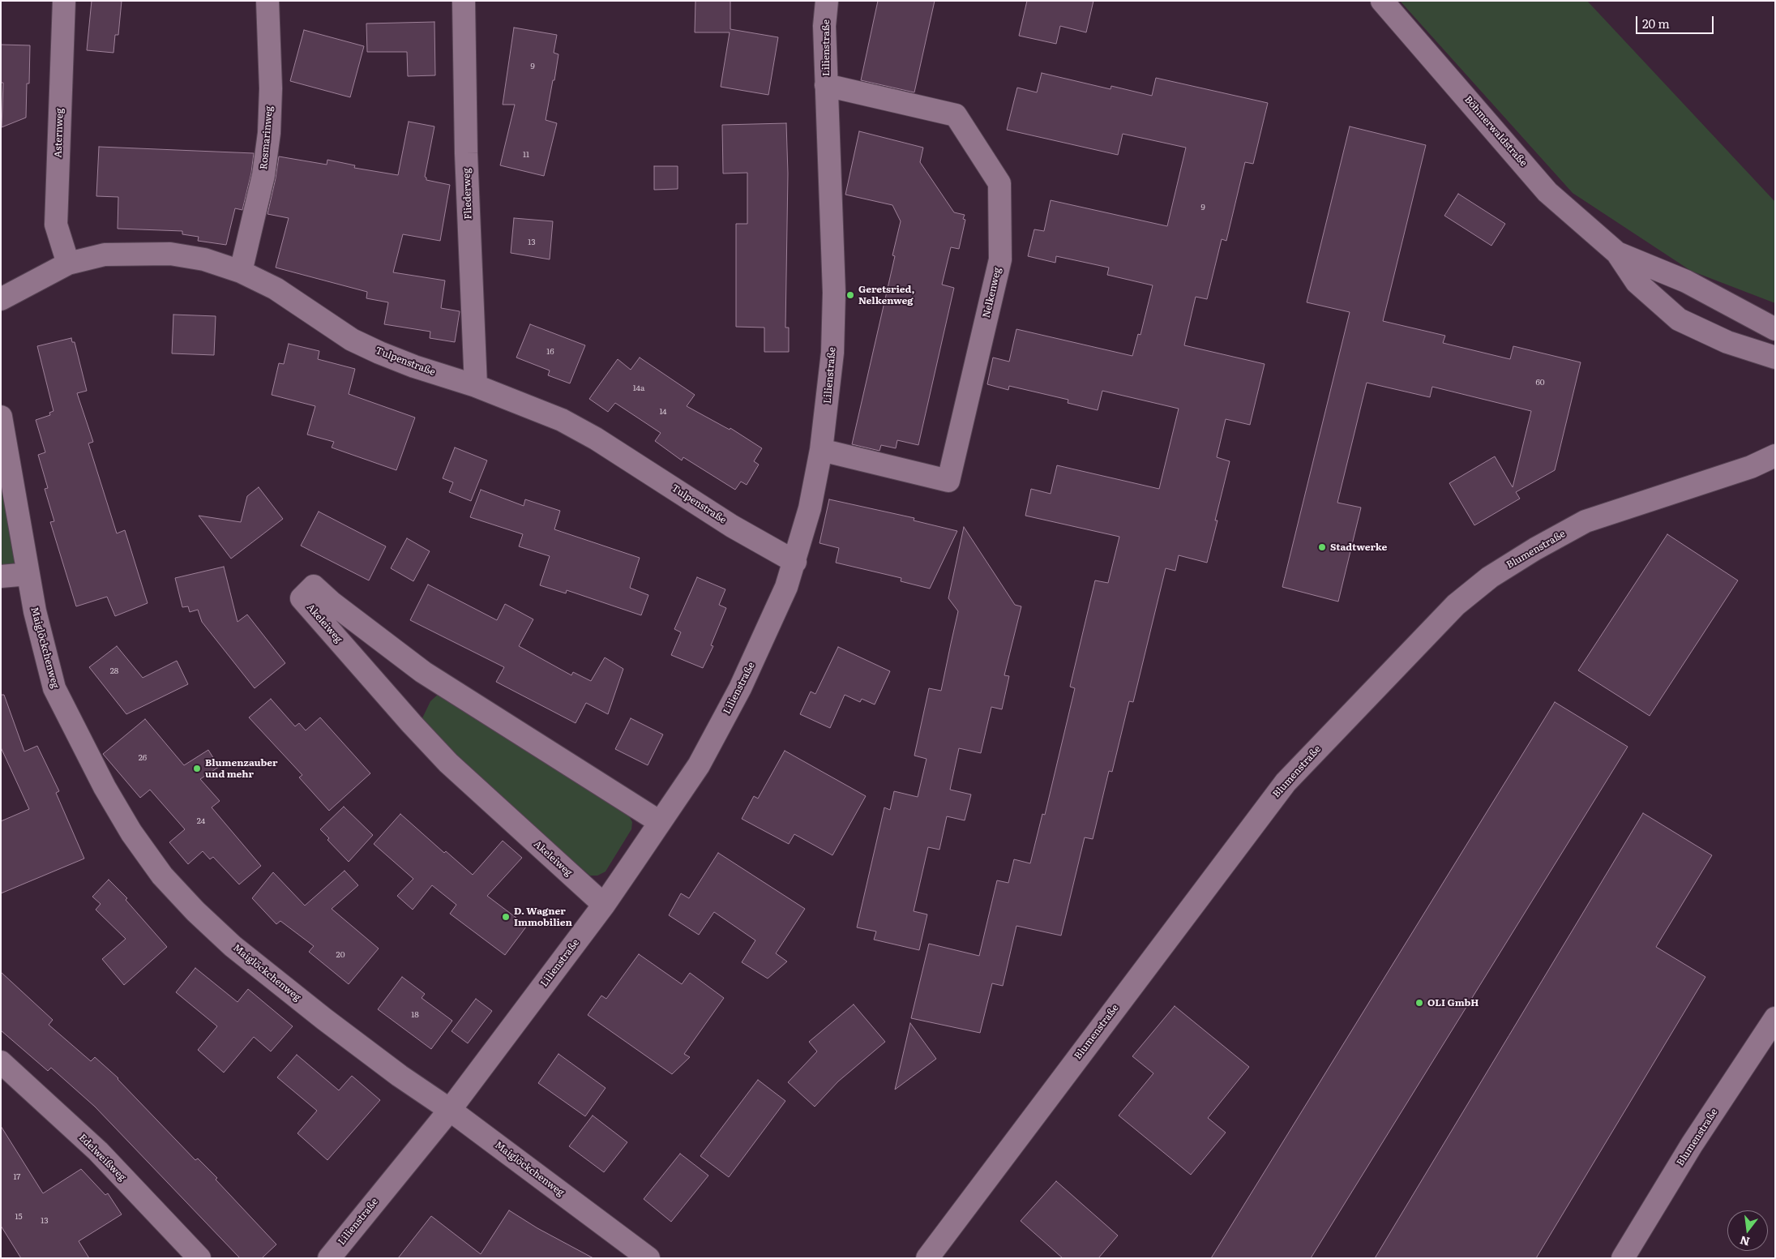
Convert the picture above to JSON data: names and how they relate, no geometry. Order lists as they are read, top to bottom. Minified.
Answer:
{"streets":{"street":["Lilienstraße","Böhmerwaldstraße","Asternweg","Rosmarinweg","Fliederweg","Nelkenweg","Tulpenstraße","Blumenstraße","Akeleiweg","Maiglöckchenweg","Edelweißweg"]},"crossings":[["Lilienstraße","Nelkenweg"],["Lilienstraße","Tulpenstraße"],["Lilienstraße","Akeleiweg"],["Lilienstraße","Maiglöckchenweg"],["Asternweg","Tulpenstraße"],["Rosmarinweg","Tulpenstraße"],["Fliederweg","Tulpenstraße"]],"places":["Geretsried, Nelkenweg","Stadtwerke","Blumenzauber und mehr","D. Wagner Immobilien","OLI GmbH"],"house_numbers":["9","11","9","13","16","60","14a","14","28","26","24","20","18","17","15","13"],"scale_bar":"20 m","north":"bottom"}
